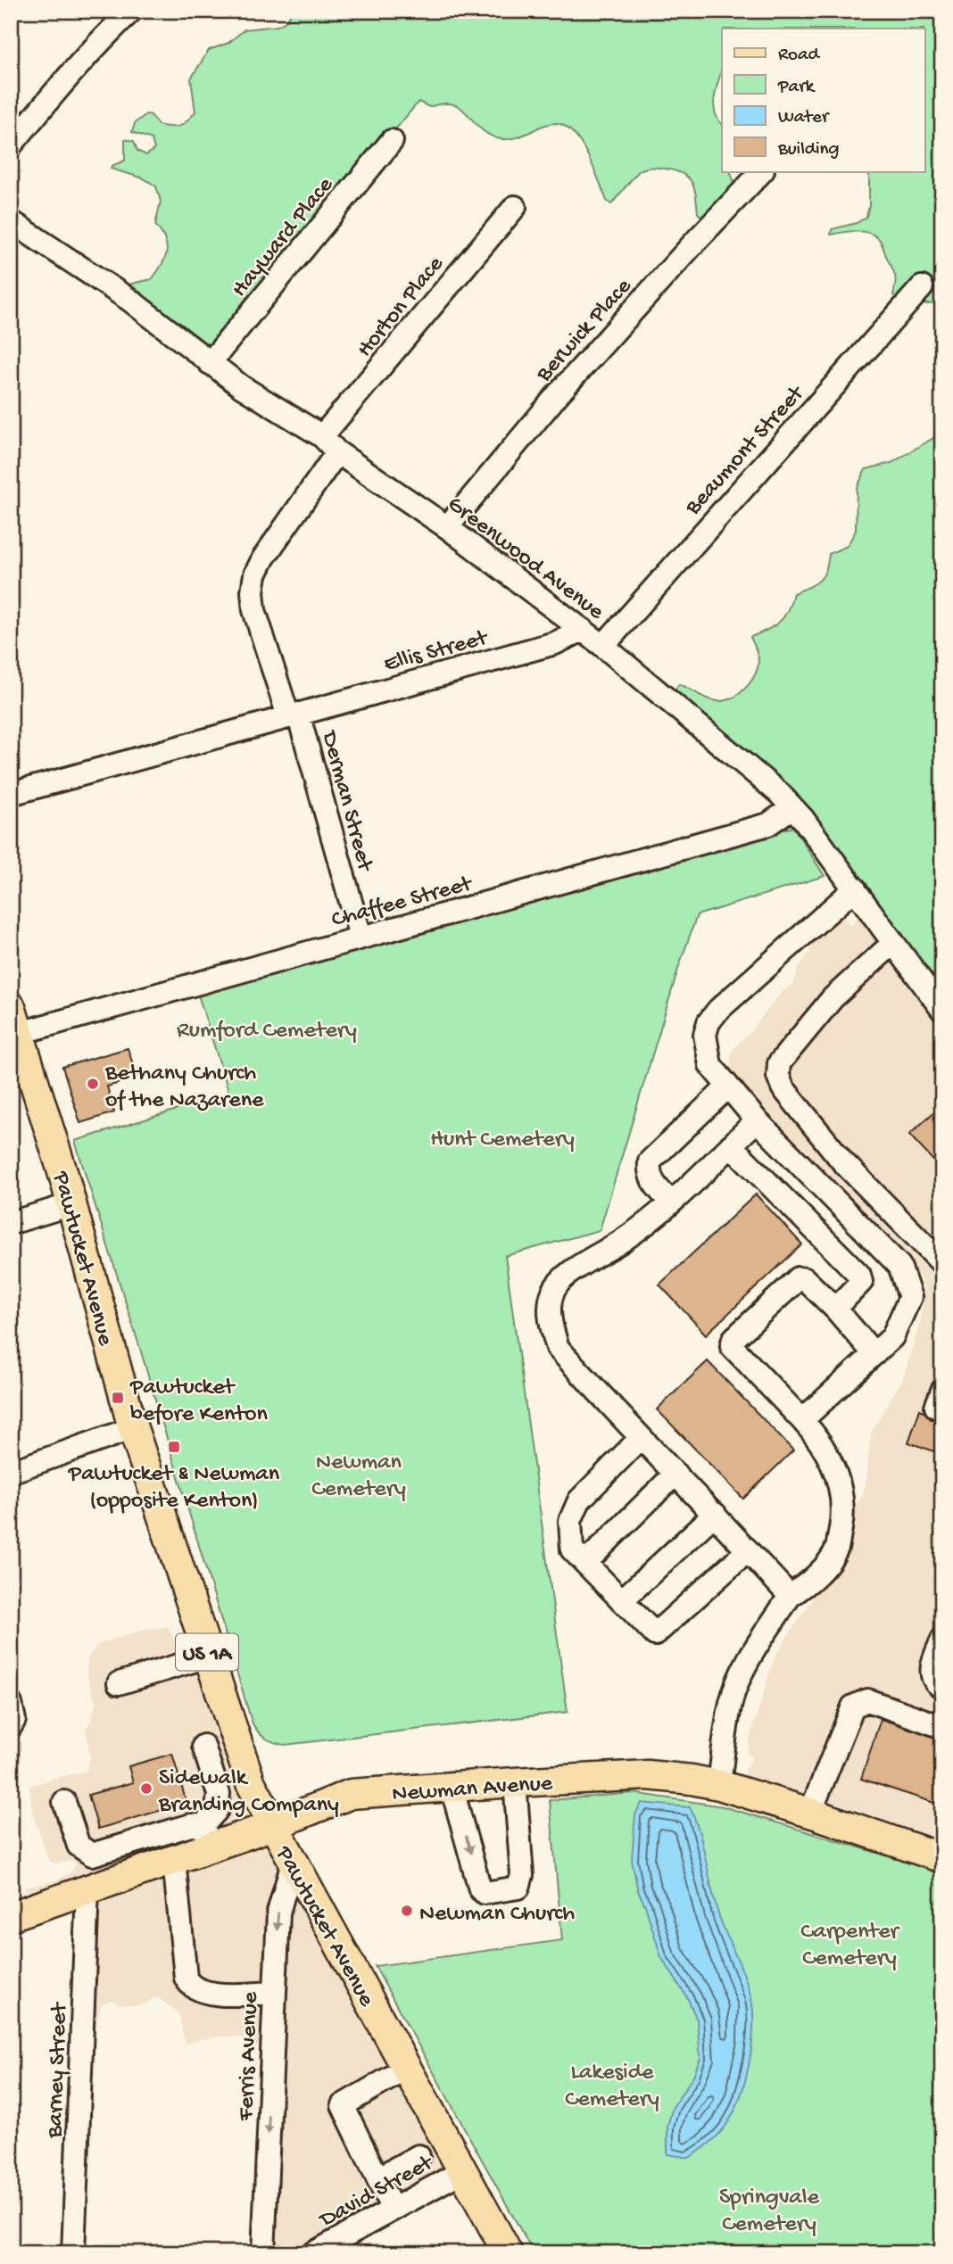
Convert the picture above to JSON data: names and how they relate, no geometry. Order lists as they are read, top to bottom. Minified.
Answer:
{"streets":{"main road":["Pawtucket Avenue","US 1A","Newman Avenue"],"street":["Hayward Place","Horton Place","Berwick Place","Beaumont Street","Greenwood Avenue","Ellis Street","Derman Street","Chaffee Street","Ferris Avenue","Barney Street","David Street"]},"crossings":[["Hayward Place","Greenwood Avenue"],["Horton Place","Greenwood Avenue"],["Horton Place","Derman Street"],["Berwick Place","Greenwood Avenue"],["Beaumont Street","Greenwood Avenue"],["Greenwood Avenue","Ellis Street"],["Greenwood Avenue","Derman Street"],["Greenwood Avenue","Chaffee Street"],["Ellis Street","Derman Street"],["Derman Street","Chaffee Street"],["Chaffee Street","Pawtucket Avenue"],["Pawtucket Avenue","Newman Avenue"],["Pawtucket Avenue","Ferris Avenue"],["Pawtucket Avenue","David Street"],["Newman Avenue","Barney Street"]],"one_way":["Ferris Avenue"],"parks":["Rumford Cemetery","Hunt Cemetery","Newman Cemetery","Carpenter Cemetery","Lakeside Cemetery","Springvale Cemetery"],"places":{"other":["Bethany Church of the Nazarene","Sidewalk Branding Company","Newman Church"],"transit":["Pawtucket before Kenton","Pawtucket & Newman (opposite Kenton)"]},"legend":["Road","Park","Water","Building"]}
